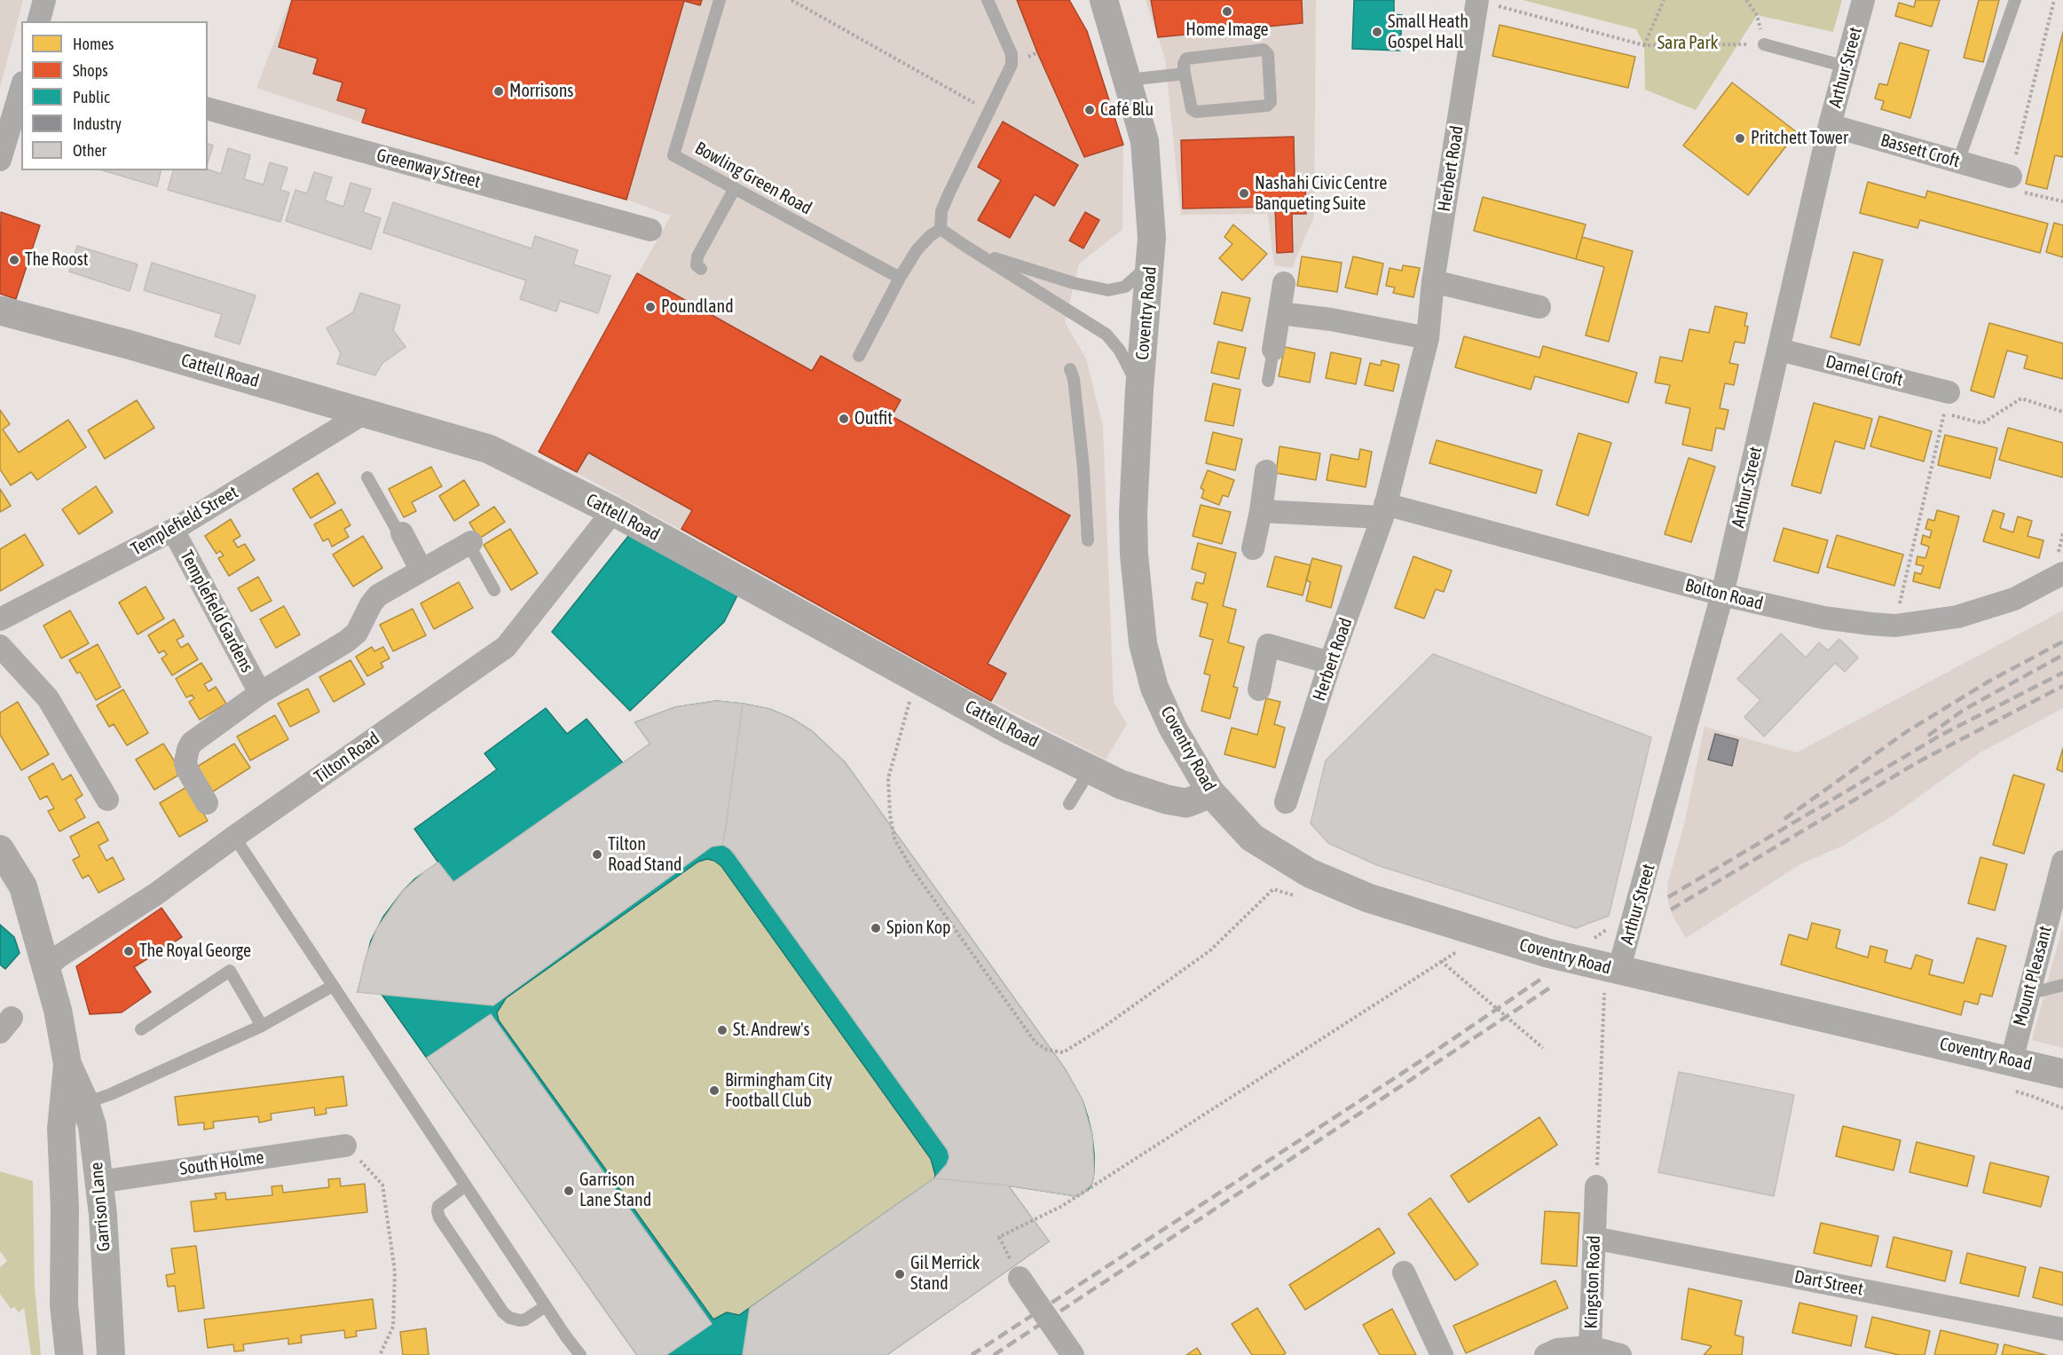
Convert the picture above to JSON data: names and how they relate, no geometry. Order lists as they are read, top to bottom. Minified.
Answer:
{"streets":{"main road":["Coventry Road","Cattell Road"],"street":["Arthur Street","Bassett Croft","Greenway Street","Herbert Road","Darnel Croft","Templefield Street","Bolton Road","Templefield Gardens","Tilton Road","Mount Pleasant","South Holme","Garrison Lane","Kingston Road","Dart Street"],"lane":["Bowling Green Road"]},"crossings":[["Arthur Street","Bassett Croft"],["Arthur Street","Coventry Road"],["Arthur Street","Darnel Croft"],["Arthur Street","Bolton Road"],["Herbert Road","Bolton Road"],["Coventry Road","Cattell Road"],["Coventry Road","Mount Pleasant"],["Cattell Road","Templefield Street"],["Cattell Road","Tilton Road"],["Templefield Street","Templefield Gardens"],["Tilton Road","Garrison Lane"],["South Holme","Garrison Lane"],["Kingston Road","Dart Street"]],"parks":["Sara Park"],"places":["Home Image","Small Heath Gospel Hall","Morrisons","Café Blu","Pritchett Tower","Nashahi Civic Centre Banqueting Suite","The Roost","Poundland","Outfit","Tilton Road Stand","Spion Kop","The Royal George","St. Andrew's","Birmingham City Football Club","Garrison Lane Stand","Gil Merrick Stand"],"legend":["Homes","Shops","Public","Industry","Other"]}
